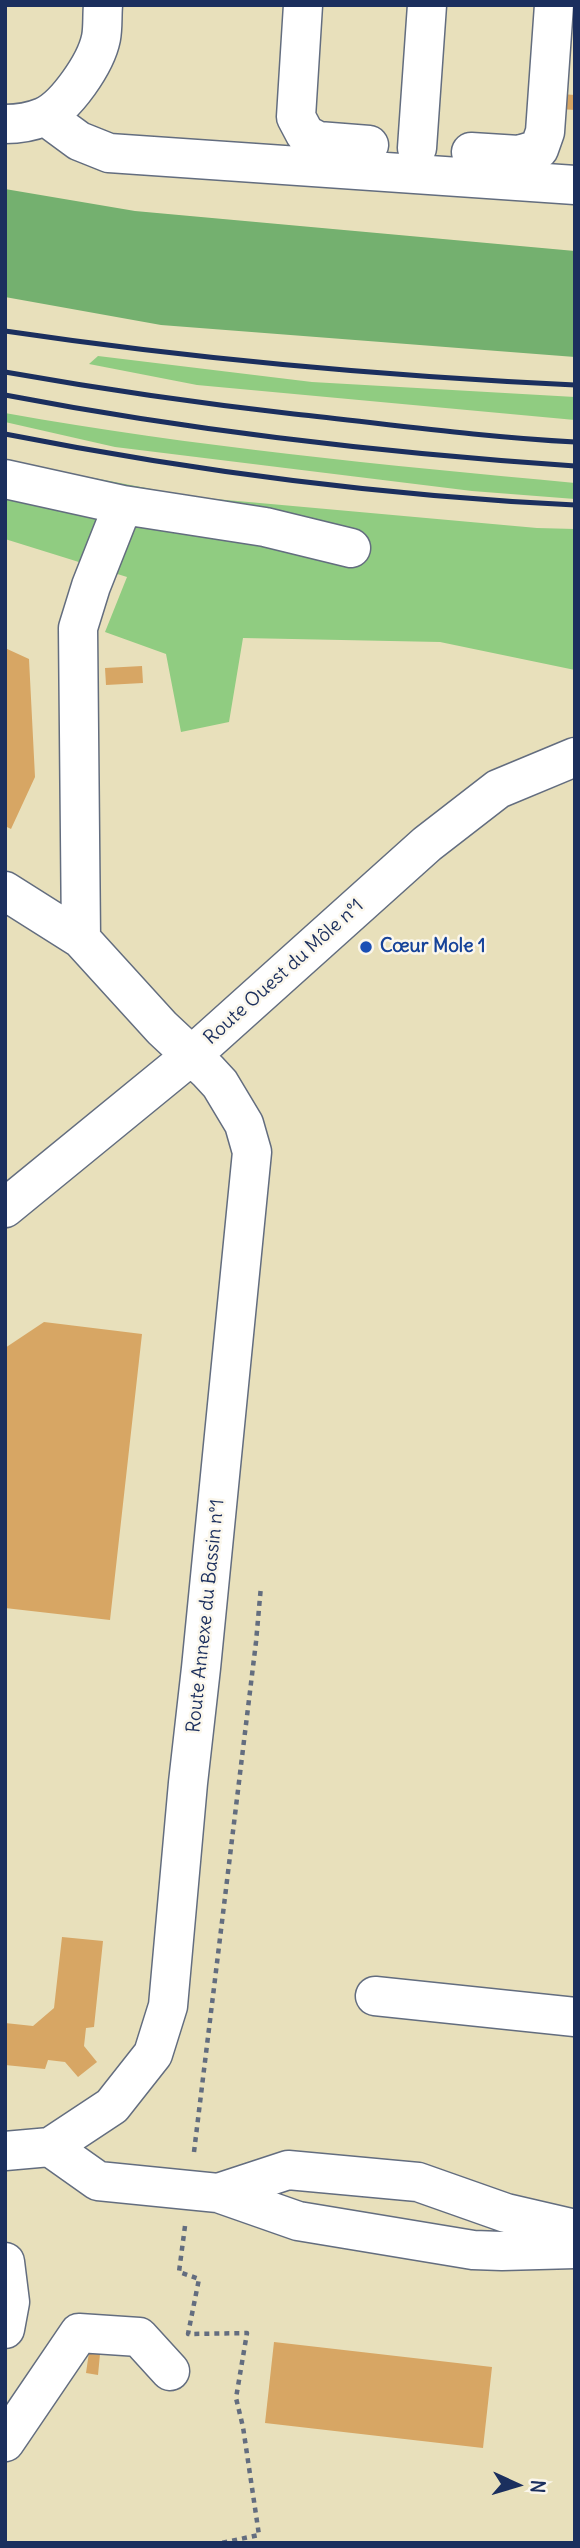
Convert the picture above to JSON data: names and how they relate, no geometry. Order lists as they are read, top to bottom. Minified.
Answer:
{"streets":{"street":["Route Ouest du Môle n°1","Route Annexe du Bassin n°1"]},"crossings":[["Route Ouest du Môle n°1","Route Annexe du Bassin n°1"]],"places":["Cœur Mole 1"],"north":"right"}
